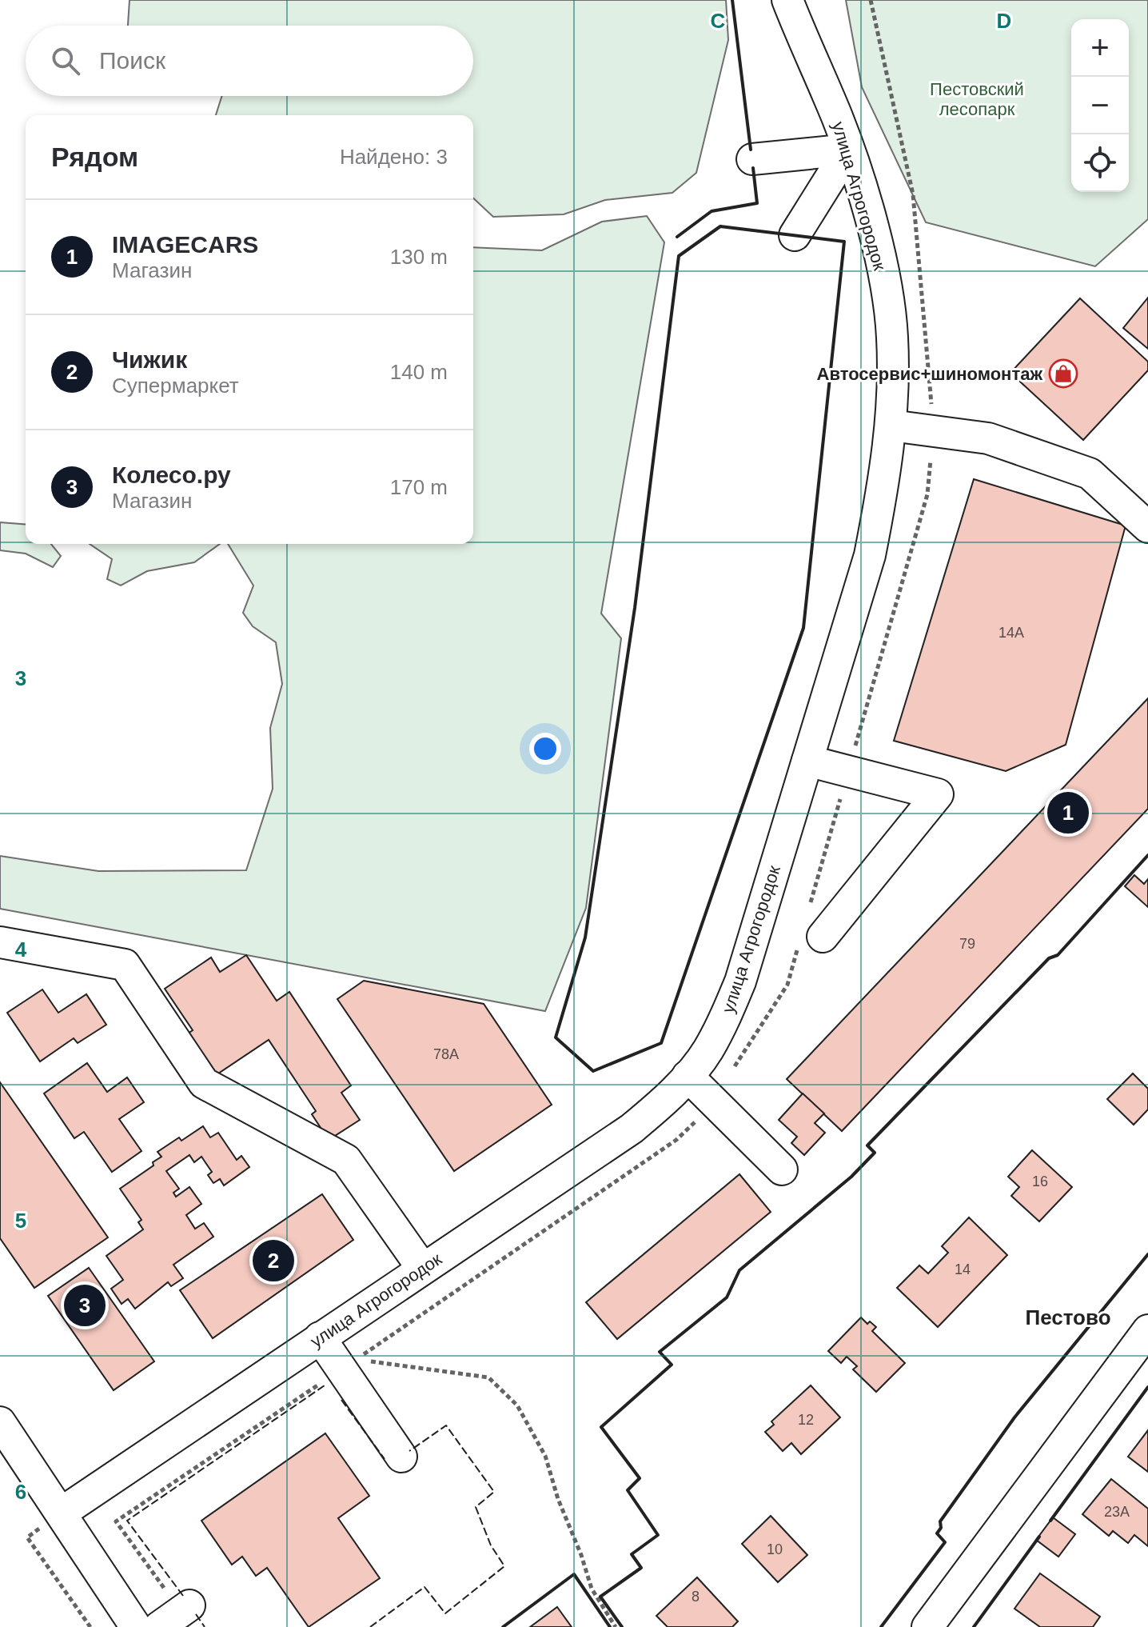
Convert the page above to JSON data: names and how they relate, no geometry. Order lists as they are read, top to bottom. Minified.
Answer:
{"streets":{"street":["улица Агрогородок"]},"districts":["Пестово"],"parks":["Пестовский лесопарк"],"places":{"shop":["Автосервис+шиномонтаж"]},"house_numbers":["14А","79","78А","16","14","12","23А","10","8"],"page":{"map_buttons":["+","−"],"search":"Поиск","heading":["Рядом","Найдено: 3"],"list":[{"mark":"1","name":"IMAGECARS","note":"Магазин","value":"130 m"},{"mark":"2","name":"Чижик","note":"Супермаркет","value":"140 m"},{"mark":"3","name":"Колесо.ру","note":"Магазин","value":"170 m"}],"pins":["1","2","3"]},"grid":{"columns":["C","D"],"rows":["3","4","5","6"]}}
